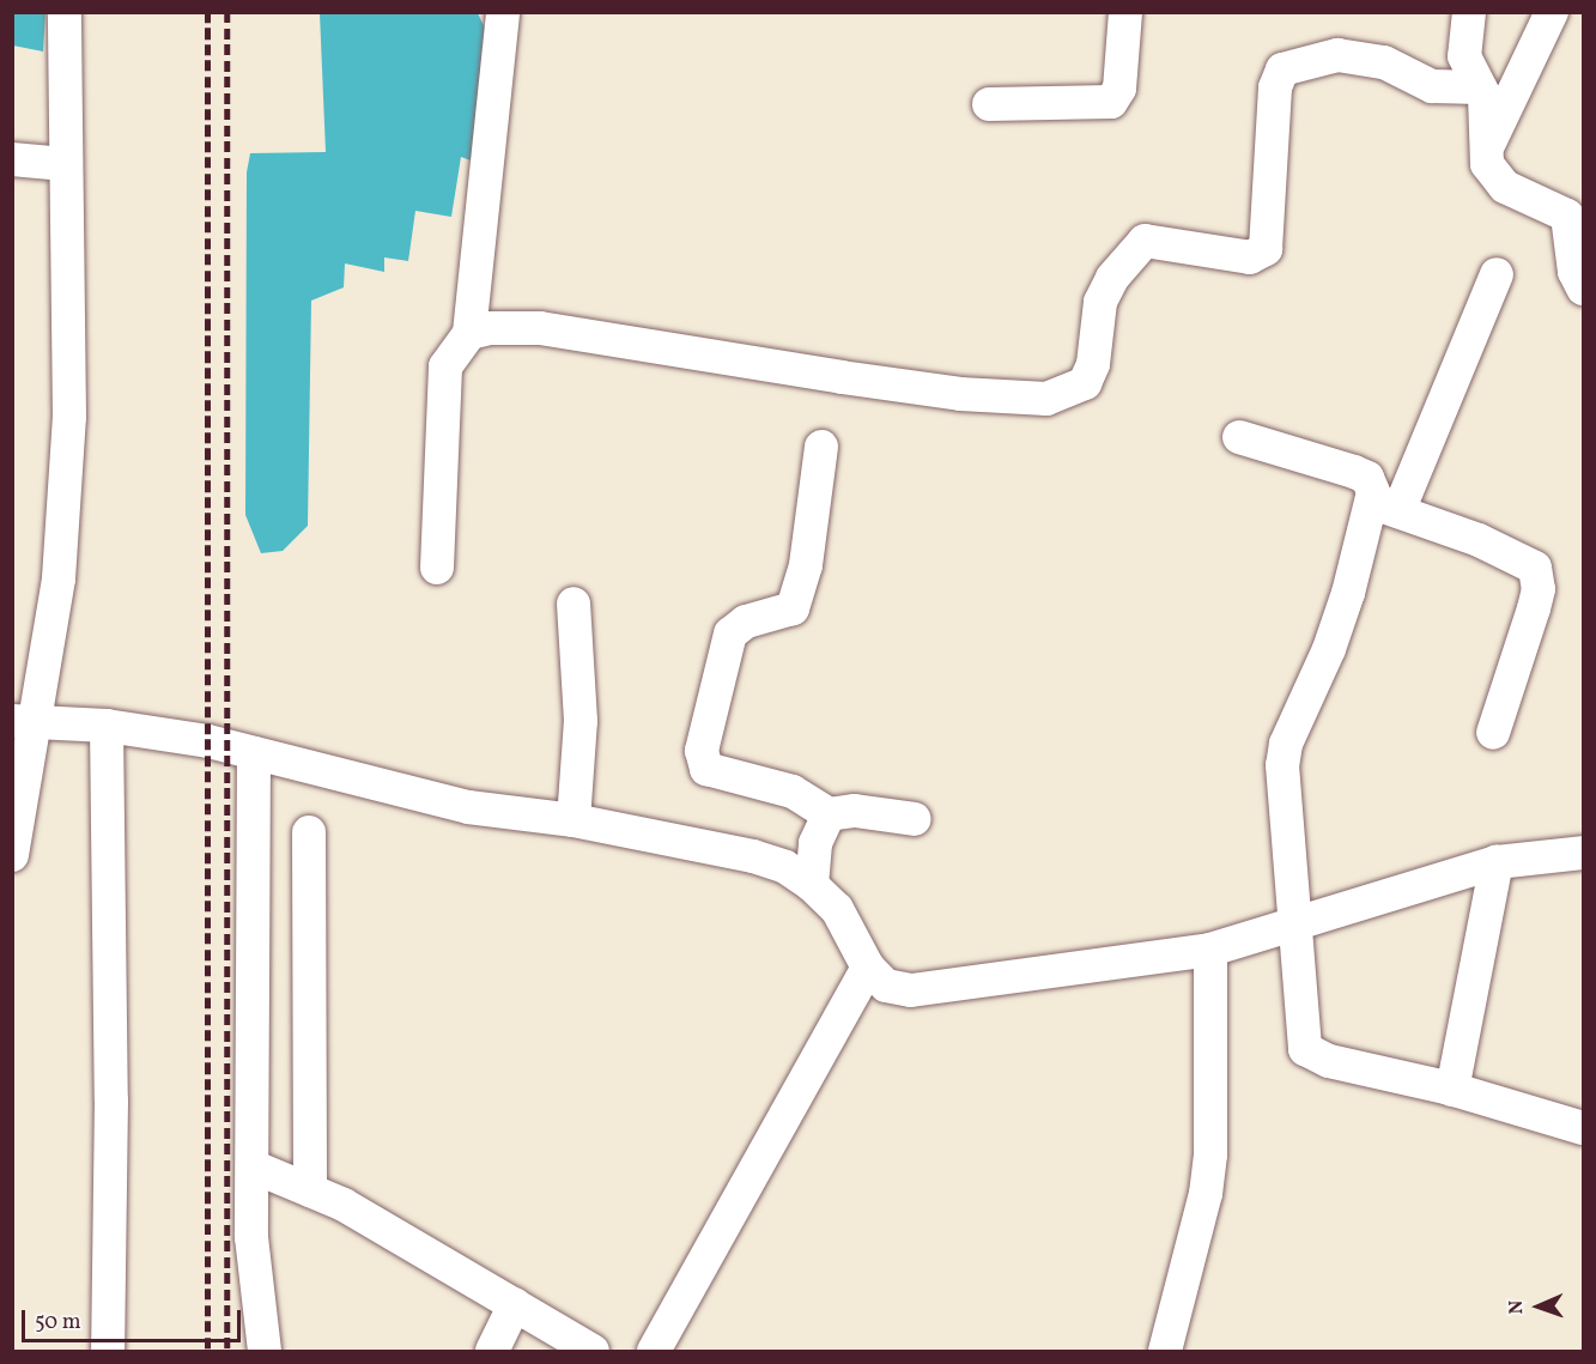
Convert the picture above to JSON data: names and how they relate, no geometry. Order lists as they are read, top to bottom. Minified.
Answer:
{"scale_bar":"50 m","north":"left"}
